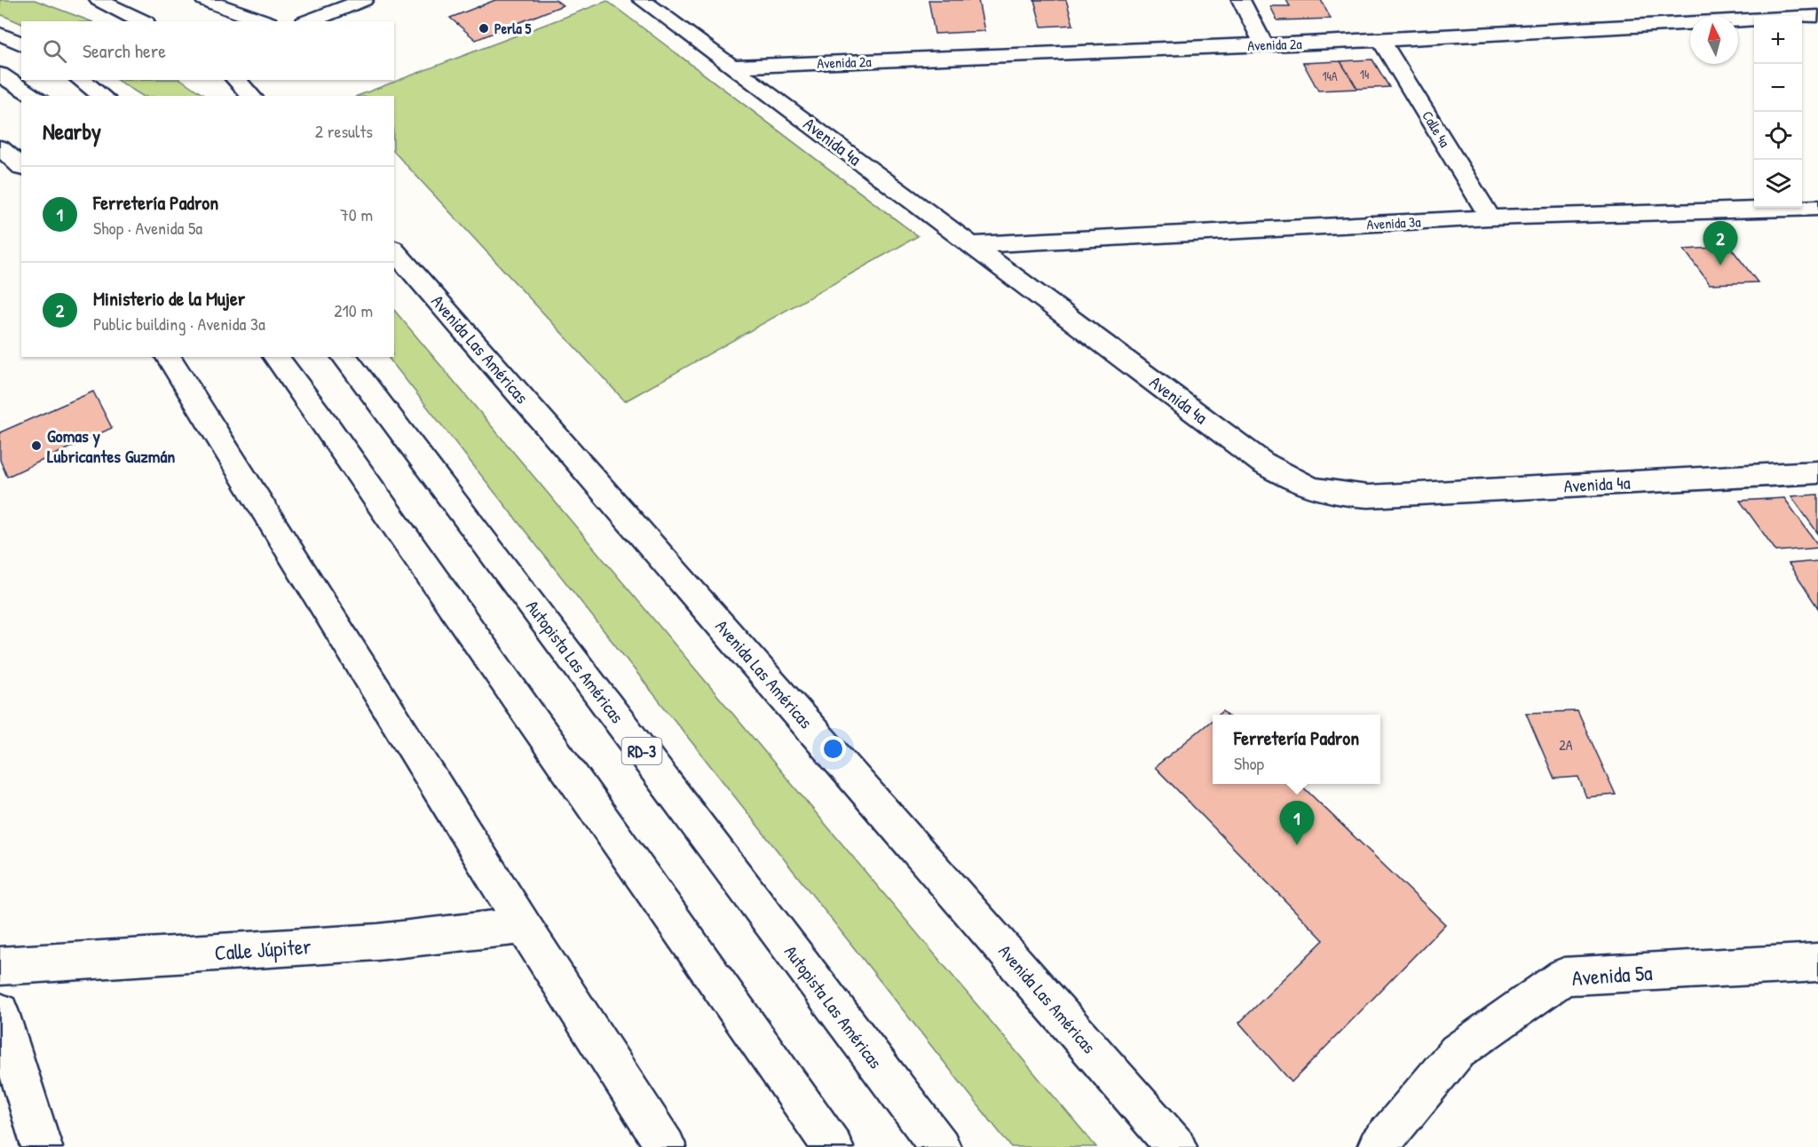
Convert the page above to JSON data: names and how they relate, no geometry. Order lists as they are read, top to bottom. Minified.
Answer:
{"streets":{"main road":["Avenida 2a","Calle 4a","Avenida 4a","Avenida 3a","Avenida Las Américas","Autopista Las Américas","RD-3","Calle Júpiter","Avenida 5a"]},"crossings":[["Avenida 2a","Calle 4a"],["Avenida 2a","Avenida 4a"],["Calle 4a","Avenida 3a"],["Avenida 4a","Avenida 3a"]],"places":["Perla 5","Gomas y Lubricantes Guzmán"],"house_numbers":["14","14A","2A"],"north":"top","page":{"map_buttons":["+","−"],"search":"Search here","heading":["Nearby","2 results"],"list":[{"mark":"1","name":"Ferretería Padron","note":"Shop · Avenida 5a","value":"70 m"},{"mark":"2","name":"Ministerio de la Mujer","note":"Public building · Avenida 3a","value":"210 m"}],"pins":["2","1"],"popup":["Ferretería Padron","Shop"]}}
